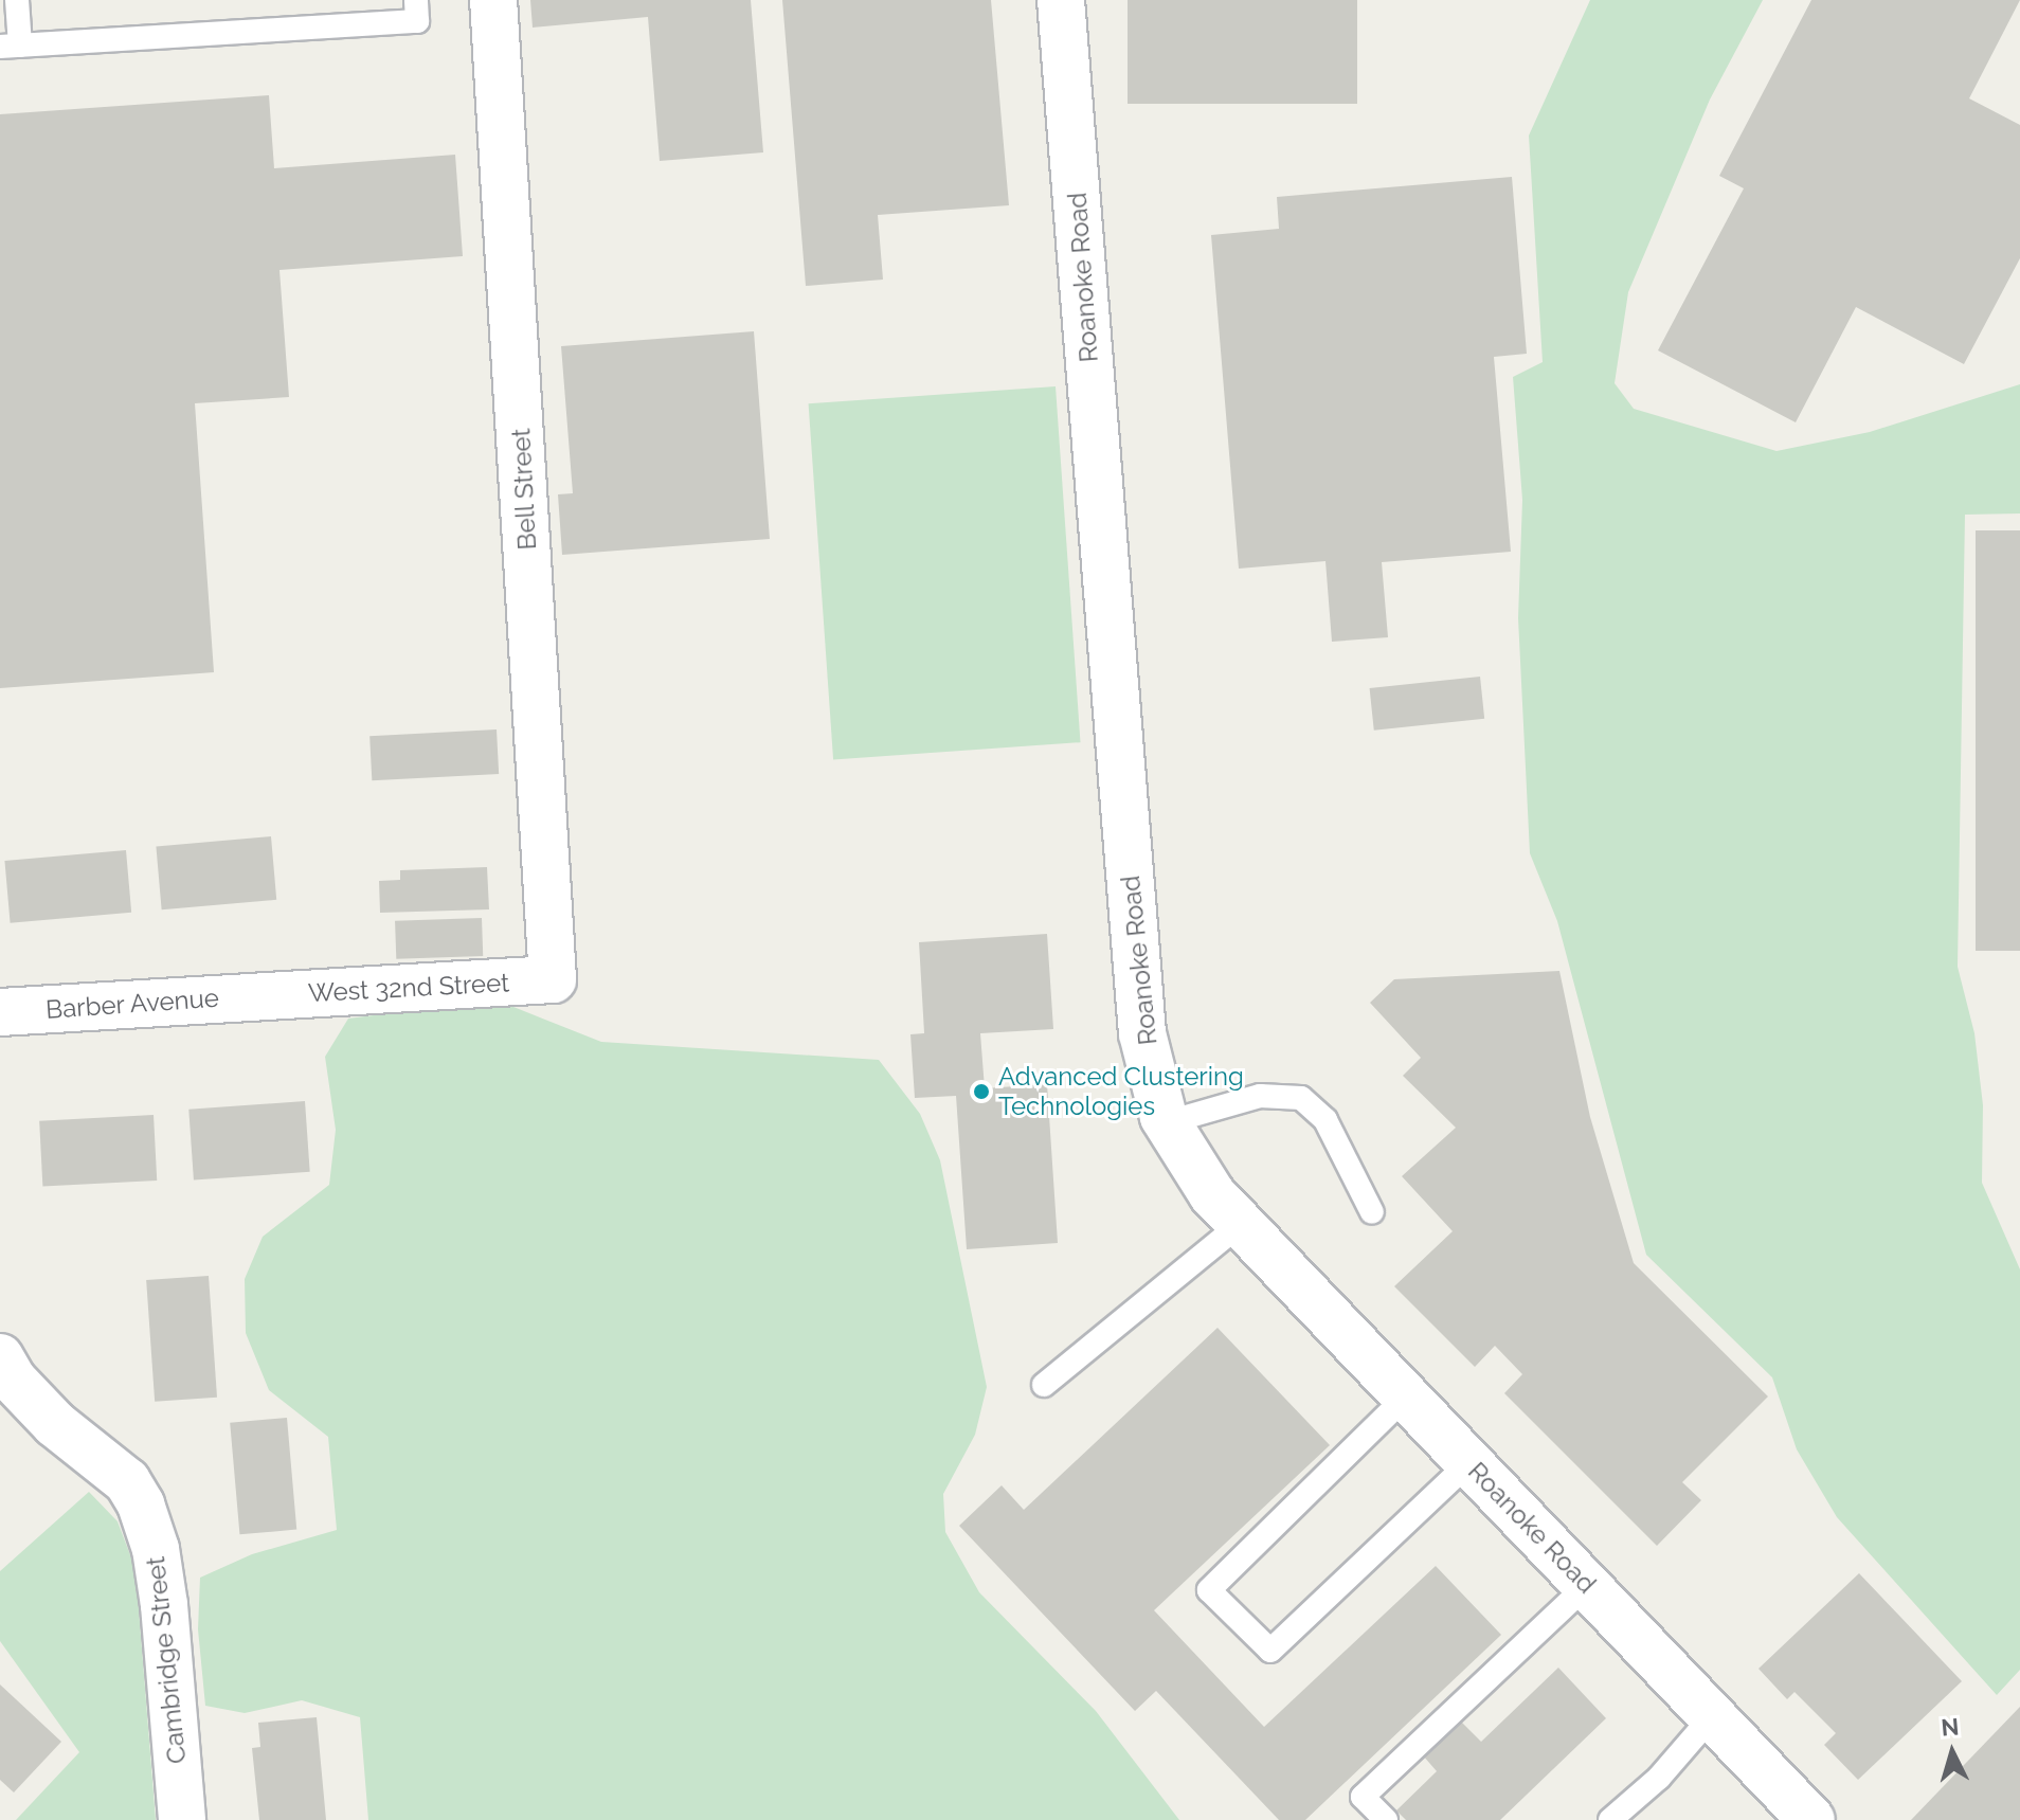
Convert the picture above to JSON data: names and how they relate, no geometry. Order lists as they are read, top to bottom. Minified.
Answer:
{"streets":{"street":["Roanoke Road","Bell Street","West 32nd Street","Barber Avenue","Cambridge Street"]},"crossings":[["Bell Street","West 32nd Street"],["West 32nd Street","Barber Avenue"]],"places":["Advanced Clustering Technologies"],"north":"top"}
